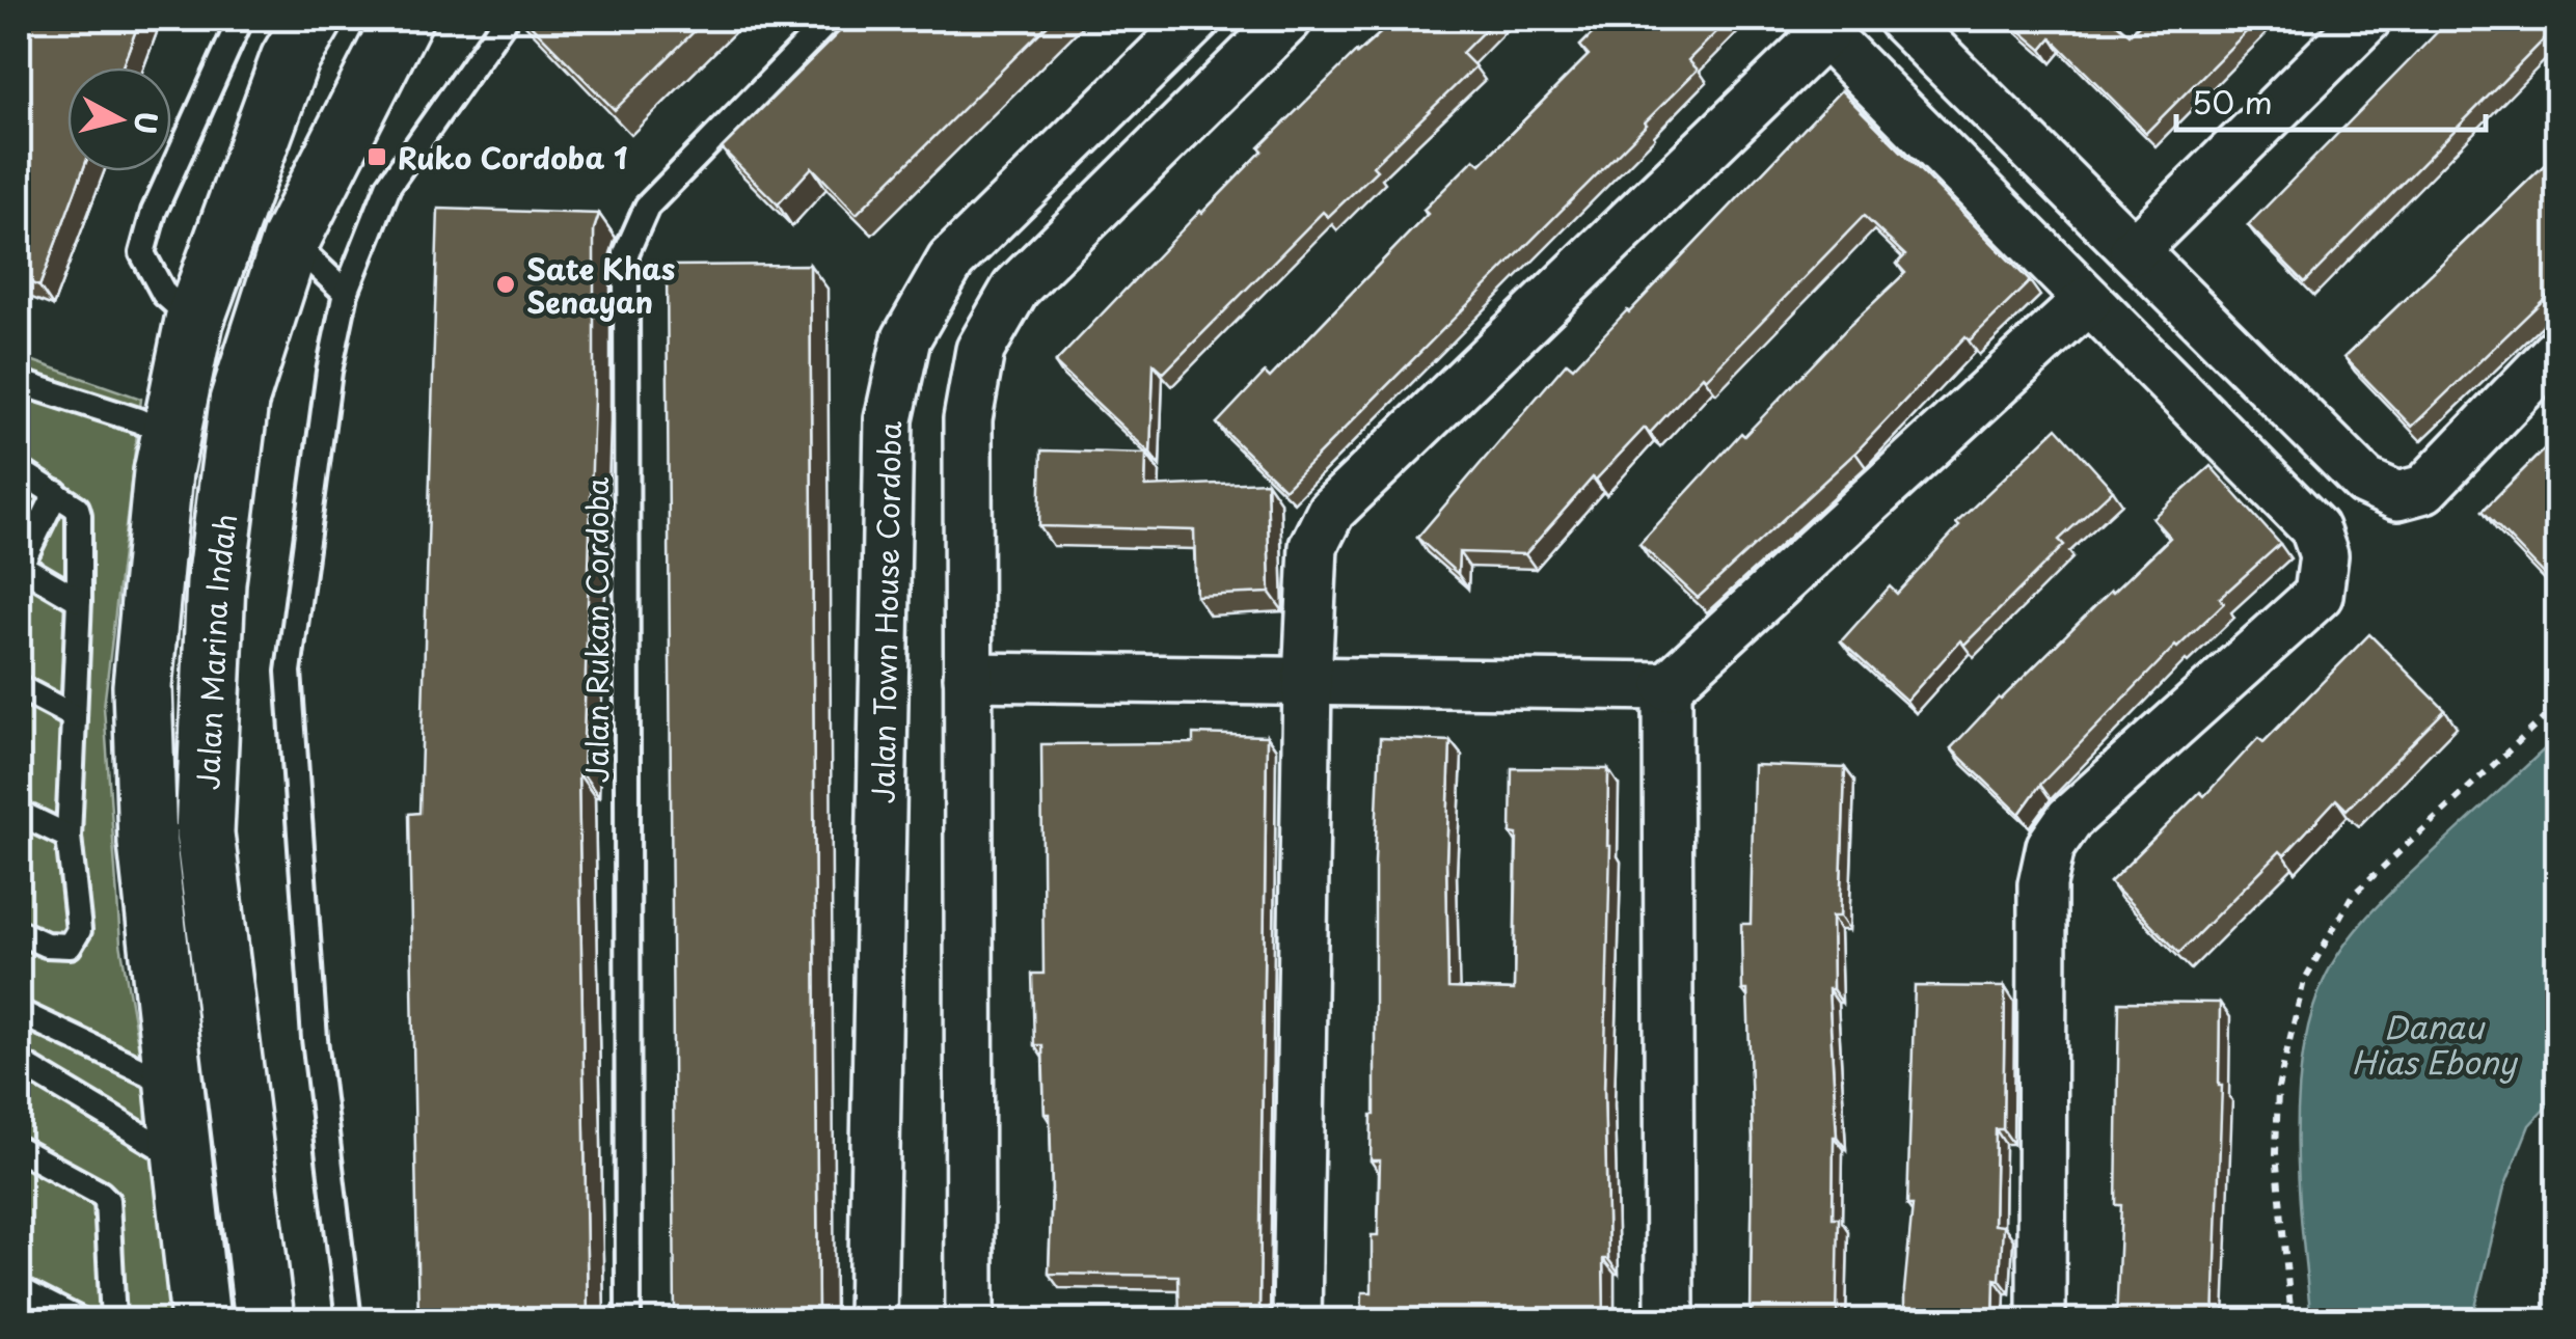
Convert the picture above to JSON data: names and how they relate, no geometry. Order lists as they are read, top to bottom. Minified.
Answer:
{"streets":{"main road":["Jalan Marina Indah"],"street":["Jalan Town House Cordoba"],"lane":["Jalan Rukan Cordoba"]},"water":["Danau Hias Ebony"],"places":{"transit":["Ruko Cordoba 1"],"other":["Sate Khas Senayan"]},"scale_bar":"50 m","north":"right"}
